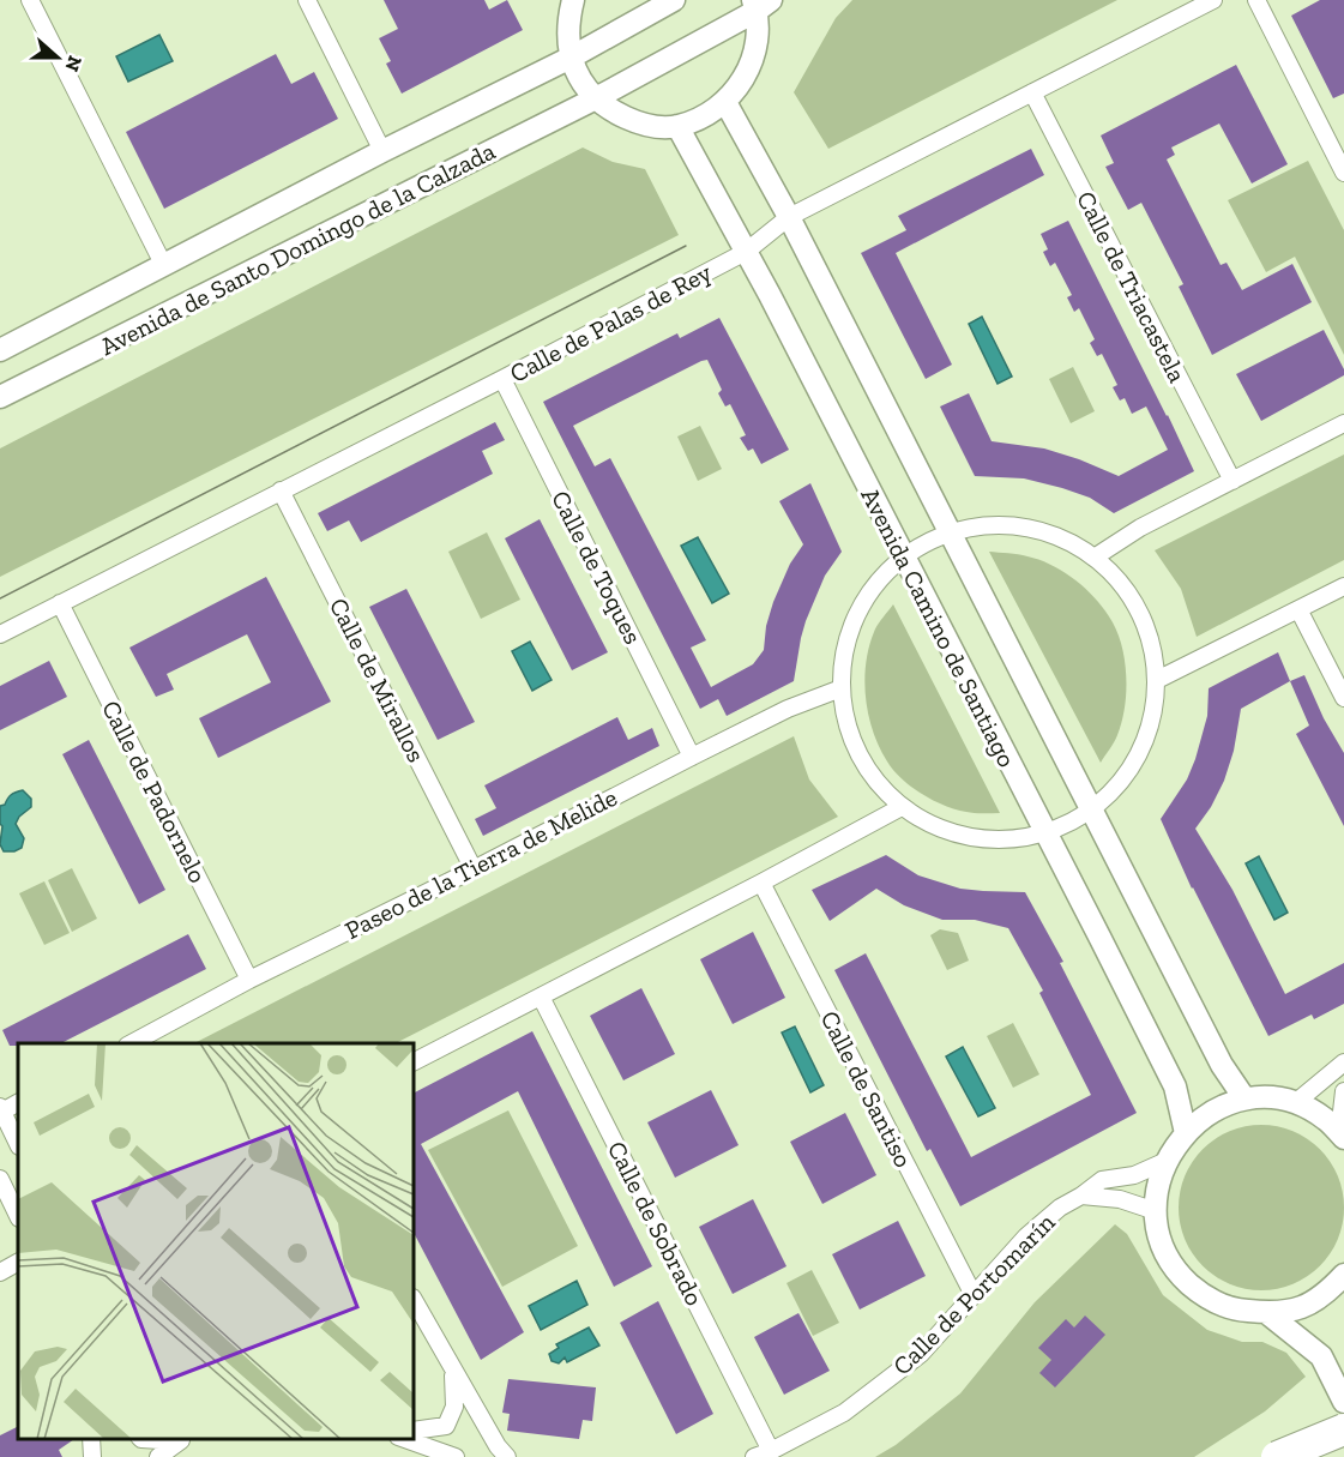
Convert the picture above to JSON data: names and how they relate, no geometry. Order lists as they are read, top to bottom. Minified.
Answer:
{"streets":{"street":["Avenida de Santo Domingo de la Calzada","Calle de Triacastela","Calle de Palas de Rey","Calle de Toques","Avenida Camino de Santiago","Calle de Mirallos","Calle de Padornelo","Paseo de la Tierra de Melide","Calle de Santiso","Calle de Sobrado","Calle de Portomarín"]},"crossings":[["Avenida de Santo Domingo de la Calzada","Avenida Camino de Santiago"],["Calle de Triacastela","Calle de Palas de Rey"],["Calle de Palas de Rey","Calle de Toques"],["Calle de Palas de Rey","Avenida Camino de Santiago"],["Calle de Palas de Rey","Calle de Mirallos"],["Calle de Palas de Rey","Calle de Padornelo"],["Calle de Toques","Paseo de la Tierra de Melide"],["Calle de Mirallos","Paseo de la Tierra de Melide"],["Calle de Padornelo","Paseo de la Tierra de Melide"],["Calle de Santiso","Calle de Portomarín"],["Calle de Sobrado","Calle de Portomarín"]],"north":"right"}
